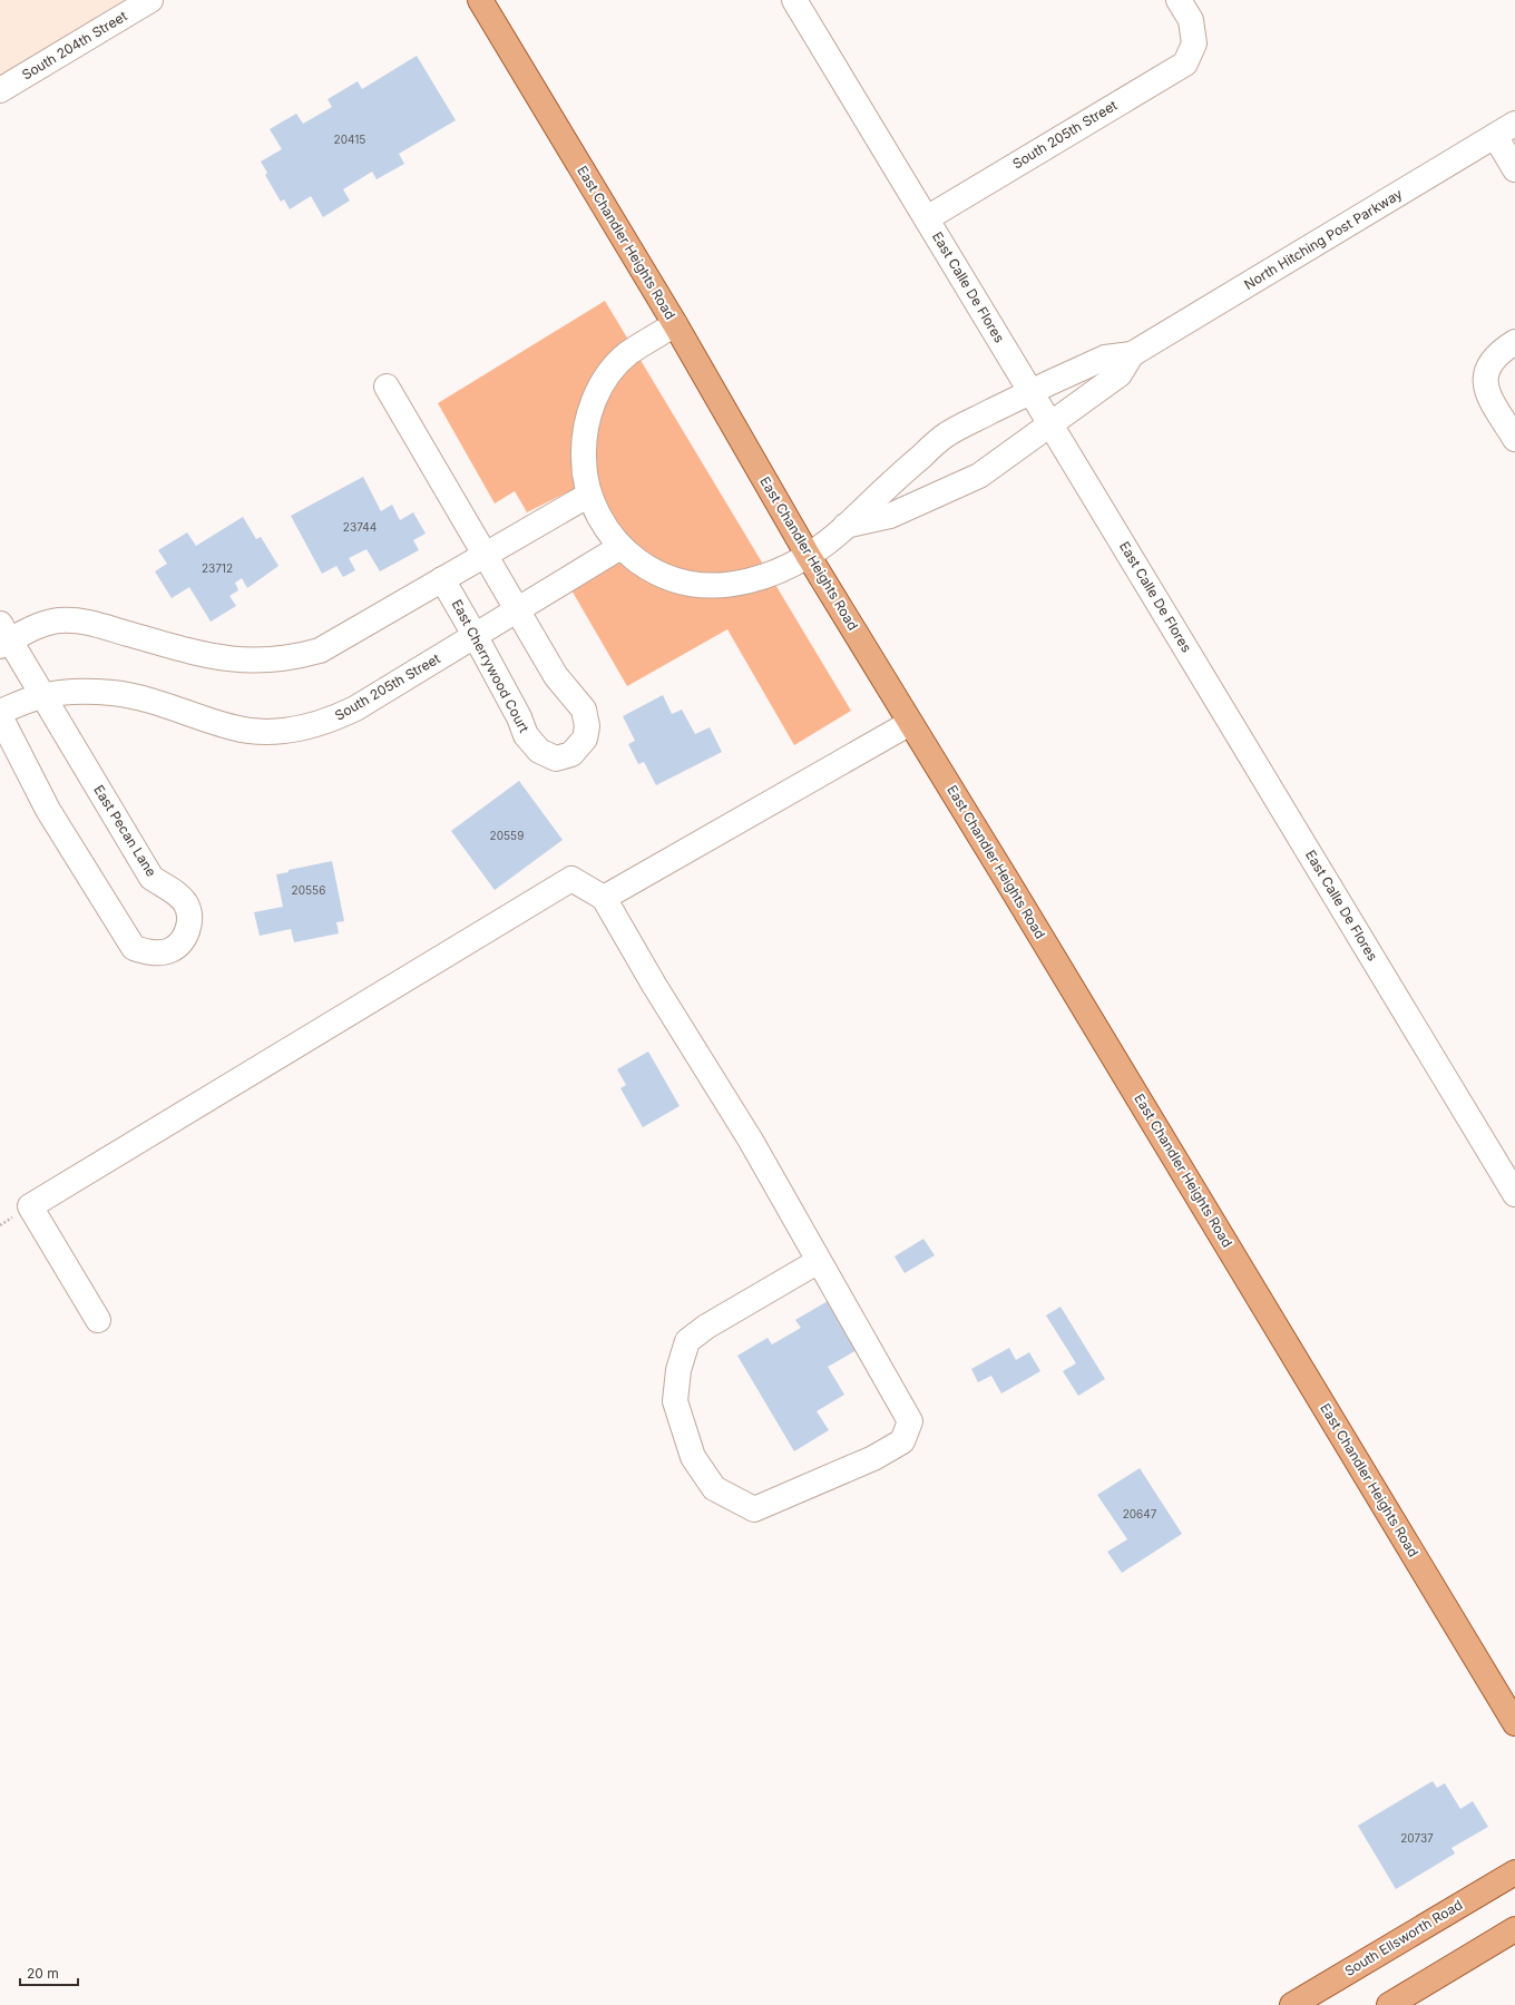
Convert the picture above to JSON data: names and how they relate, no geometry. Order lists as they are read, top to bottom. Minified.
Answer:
{"streets":{"main road":["East Chandler Heights Road","South Ellsworth Road"],"street":["South 204th Street","South 205th Street","North Hitching Post Parkway","East Calle De Flores","East Cherrywood Court","East Pecan Lane"]},"crossings":[["South 205th Street","East Calle De Flores"],["South 205th Street","East Cherrywood Court"],["South 205th Street","East Pecan Lane"],["North Hitching Post Parkway","East Chandler Heights Road"],["North Hitching Post Parkway","East Calle De Flores"]],"house_numbers":["20415","23744","23712","20559","20556","20647","20737"],"scale_bar":"20 m"}
